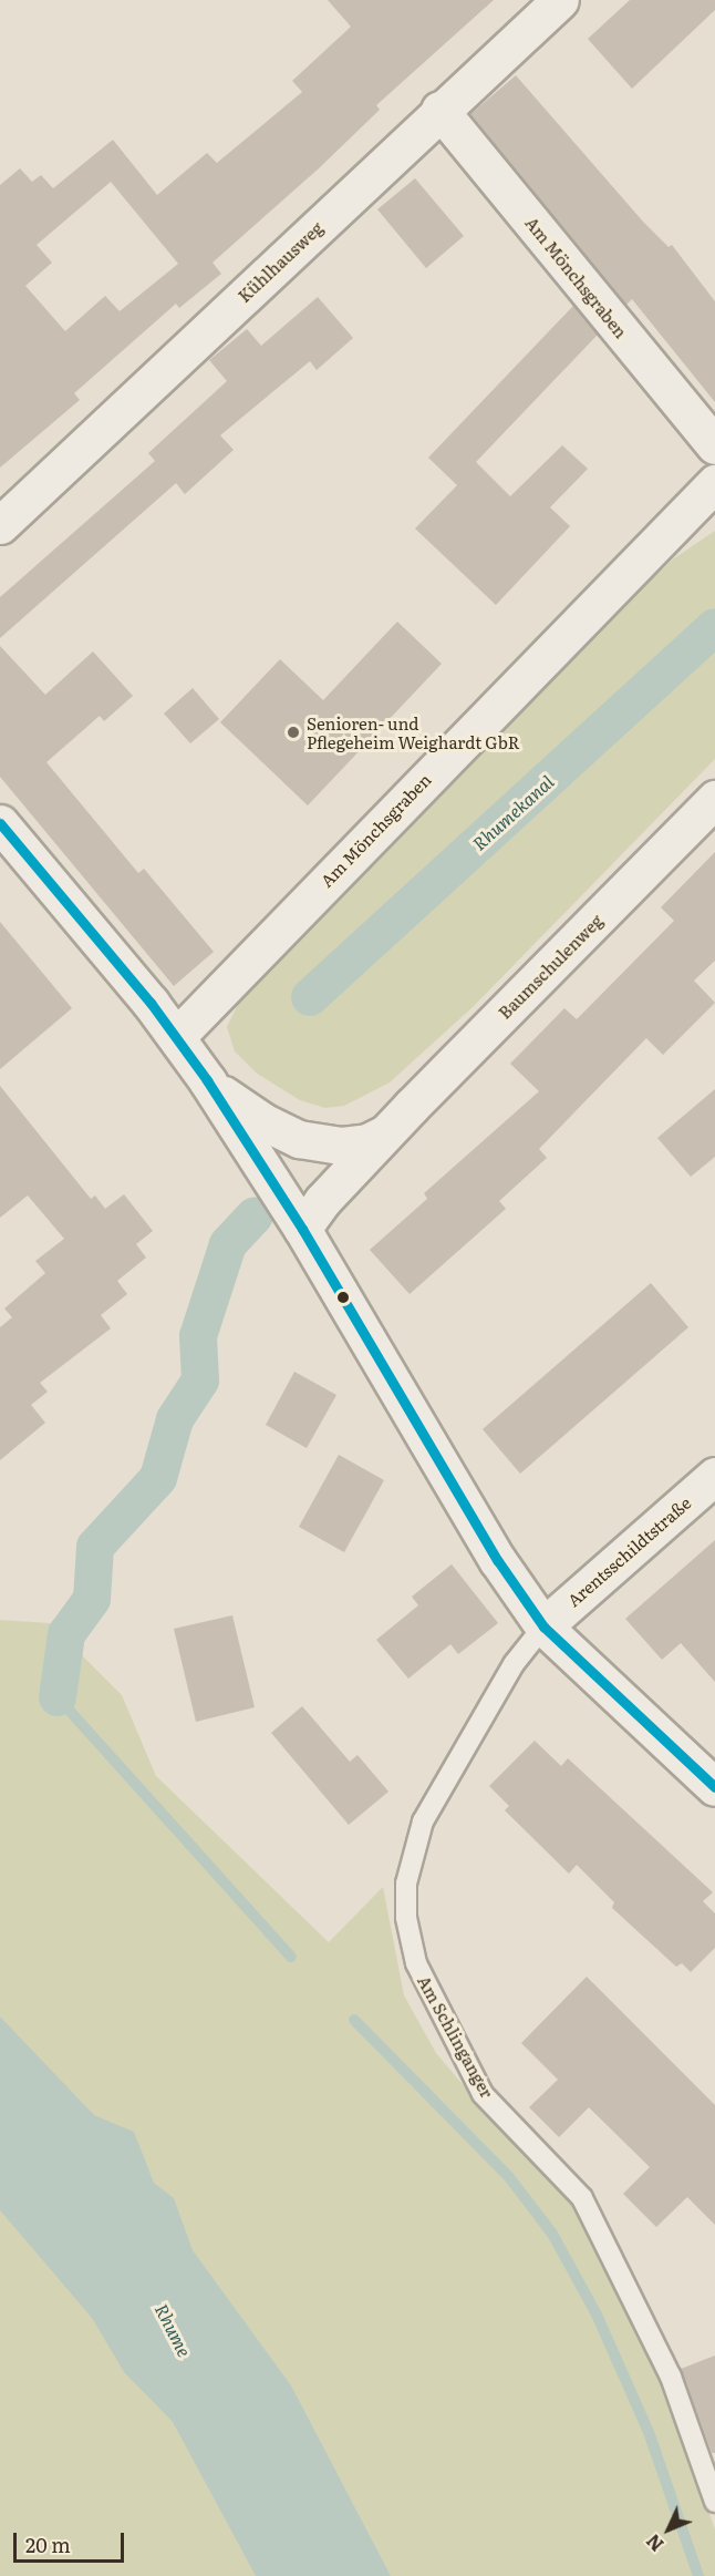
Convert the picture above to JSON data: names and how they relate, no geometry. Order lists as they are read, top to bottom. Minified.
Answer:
{"streets":{"street":["Kühlhausweg","Am Mönchsgraben","Baumschulenweg","Arentsschildtstraße"],"lane":["Am Schlinganger"]},"crossings":[["Kühlhausweg","Am Mönchsgraben"],["Arentsschildtstraße","Am Schlinganger"]],"water":["Rhumekanal","Rhume"],"places":["Senioren- und Pflegeheim Weighardt GbR"],"scale_bar":"20 m","north":"bottom left"}
